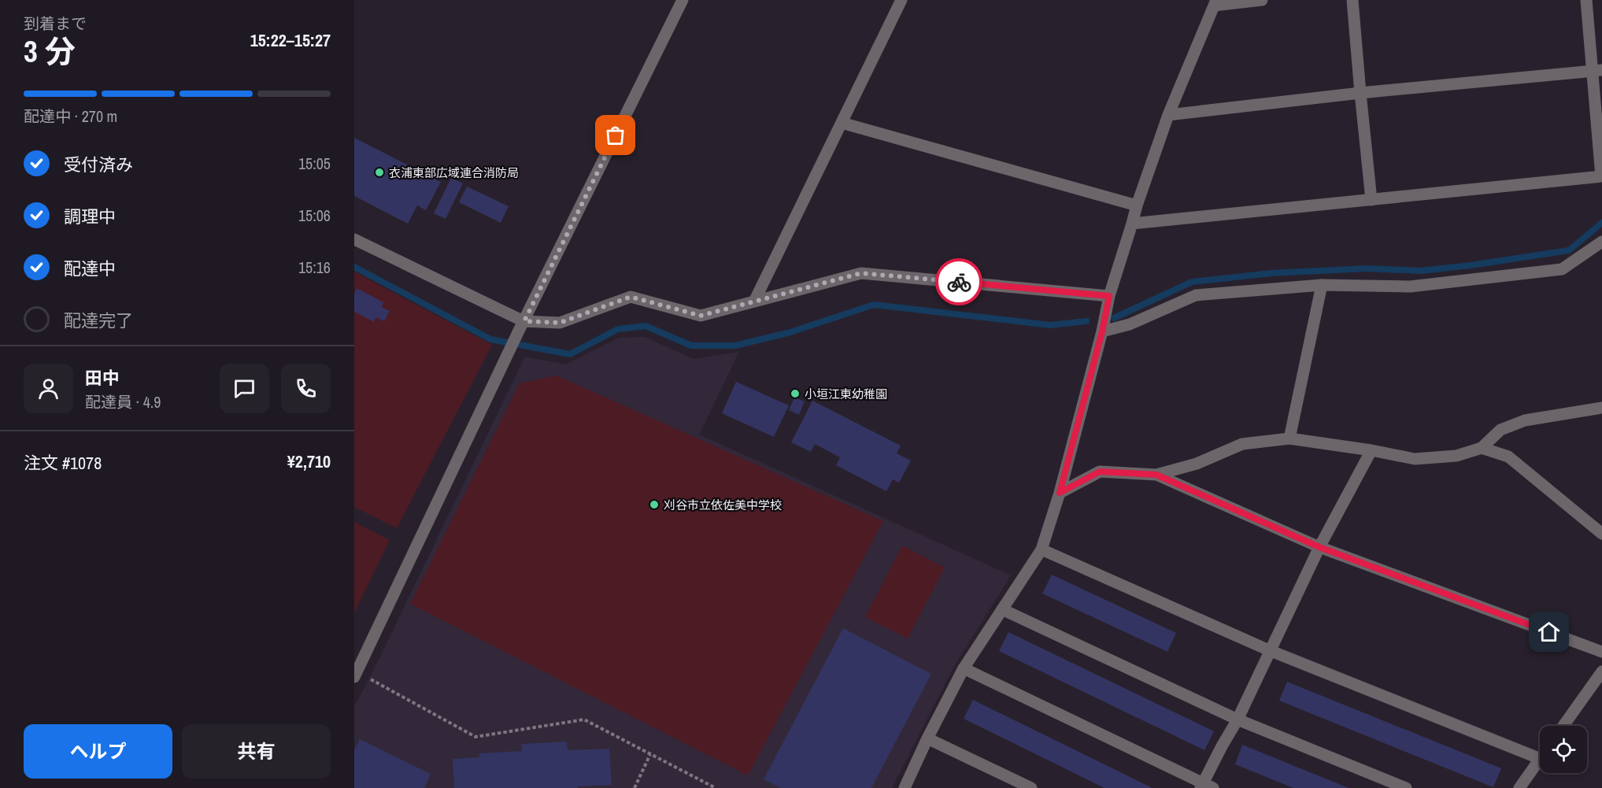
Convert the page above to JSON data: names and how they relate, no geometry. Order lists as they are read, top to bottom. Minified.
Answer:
{"places":["衣浦東部広域連合消防局","小垣江東幼稚園","刈谷市立依佐美中学校"],"page":{"heading":["3 分","到着まで","15:22–15:27"],"panel":["田中","配達員 · 4.9","注文 #1078","¥2,710"],"bar":"配達中 · 270 m","list":[["受付済み","15:05"],["調理中","15:06"],["配達中","15:16"],"配達完了"],"buttons":["ヘルプ","共有"]}}
